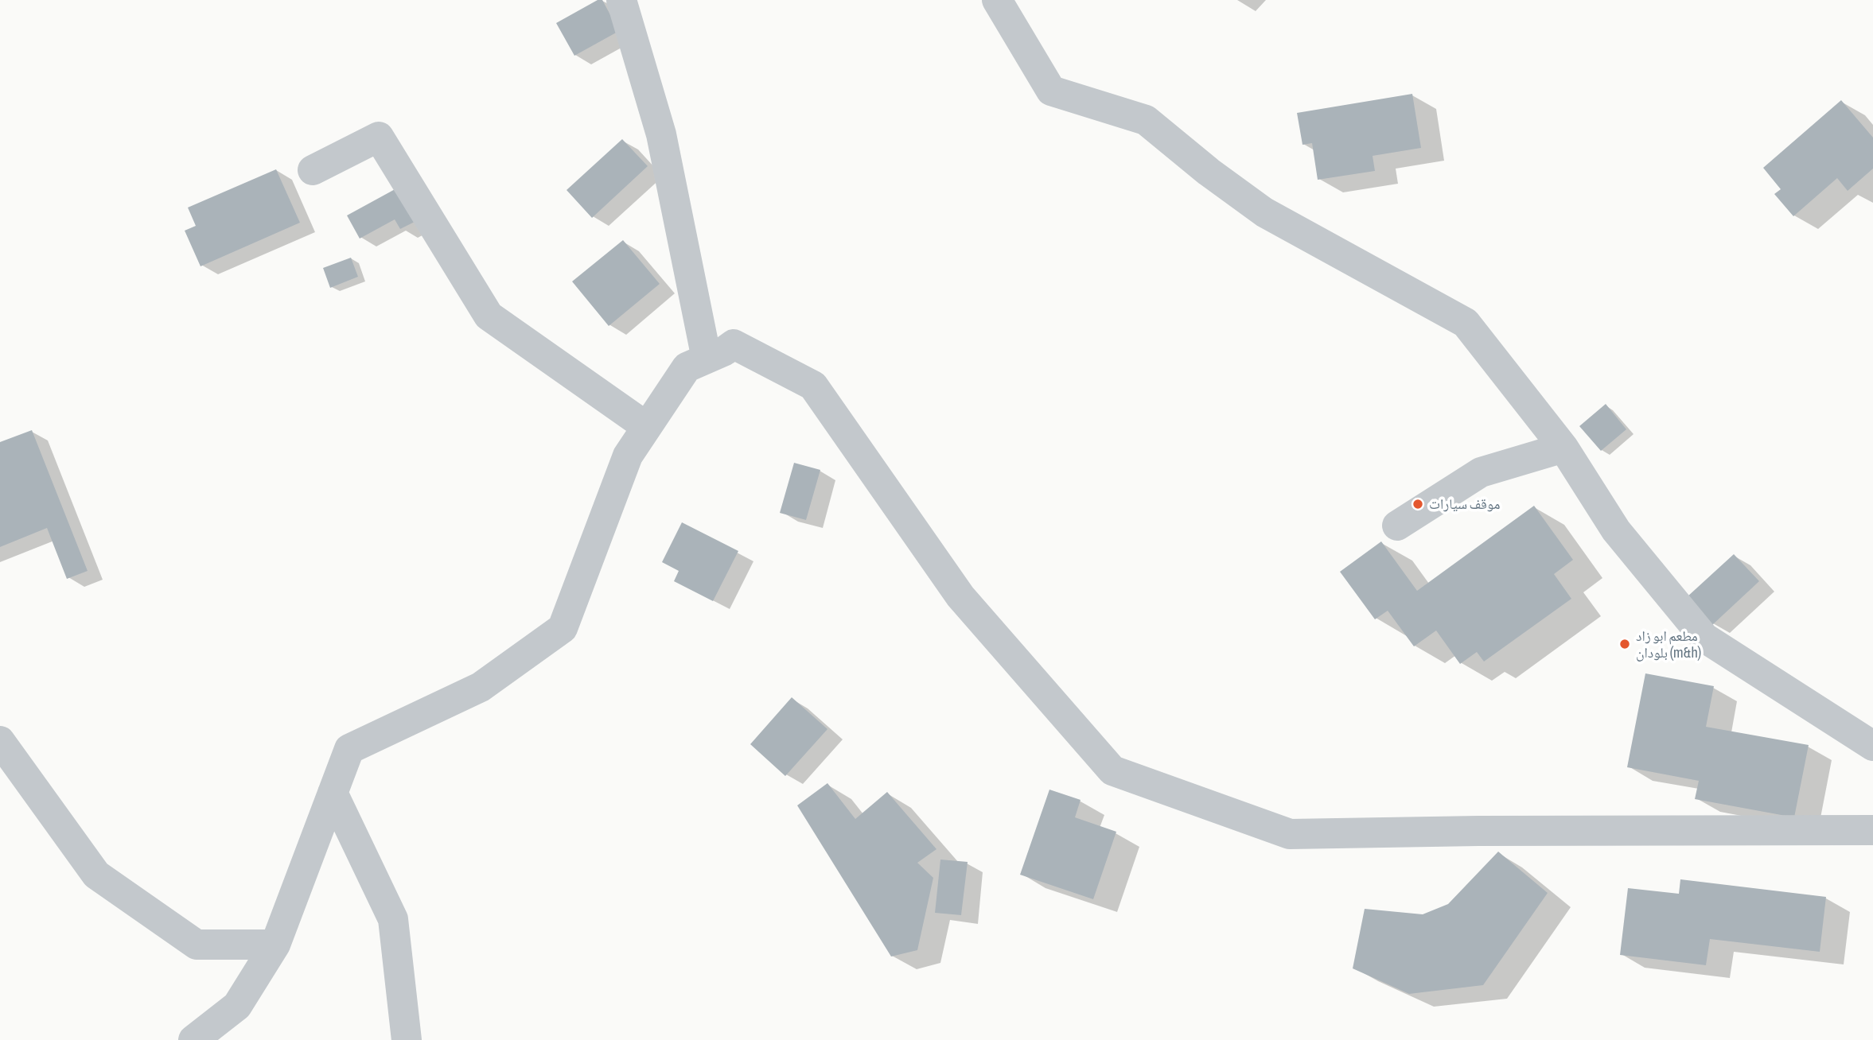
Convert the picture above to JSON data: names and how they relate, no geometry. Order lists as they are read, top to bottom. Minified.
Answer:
{"places":["موقف سيارات","مطعم ابو زاد بلودان (m&h)"]}
